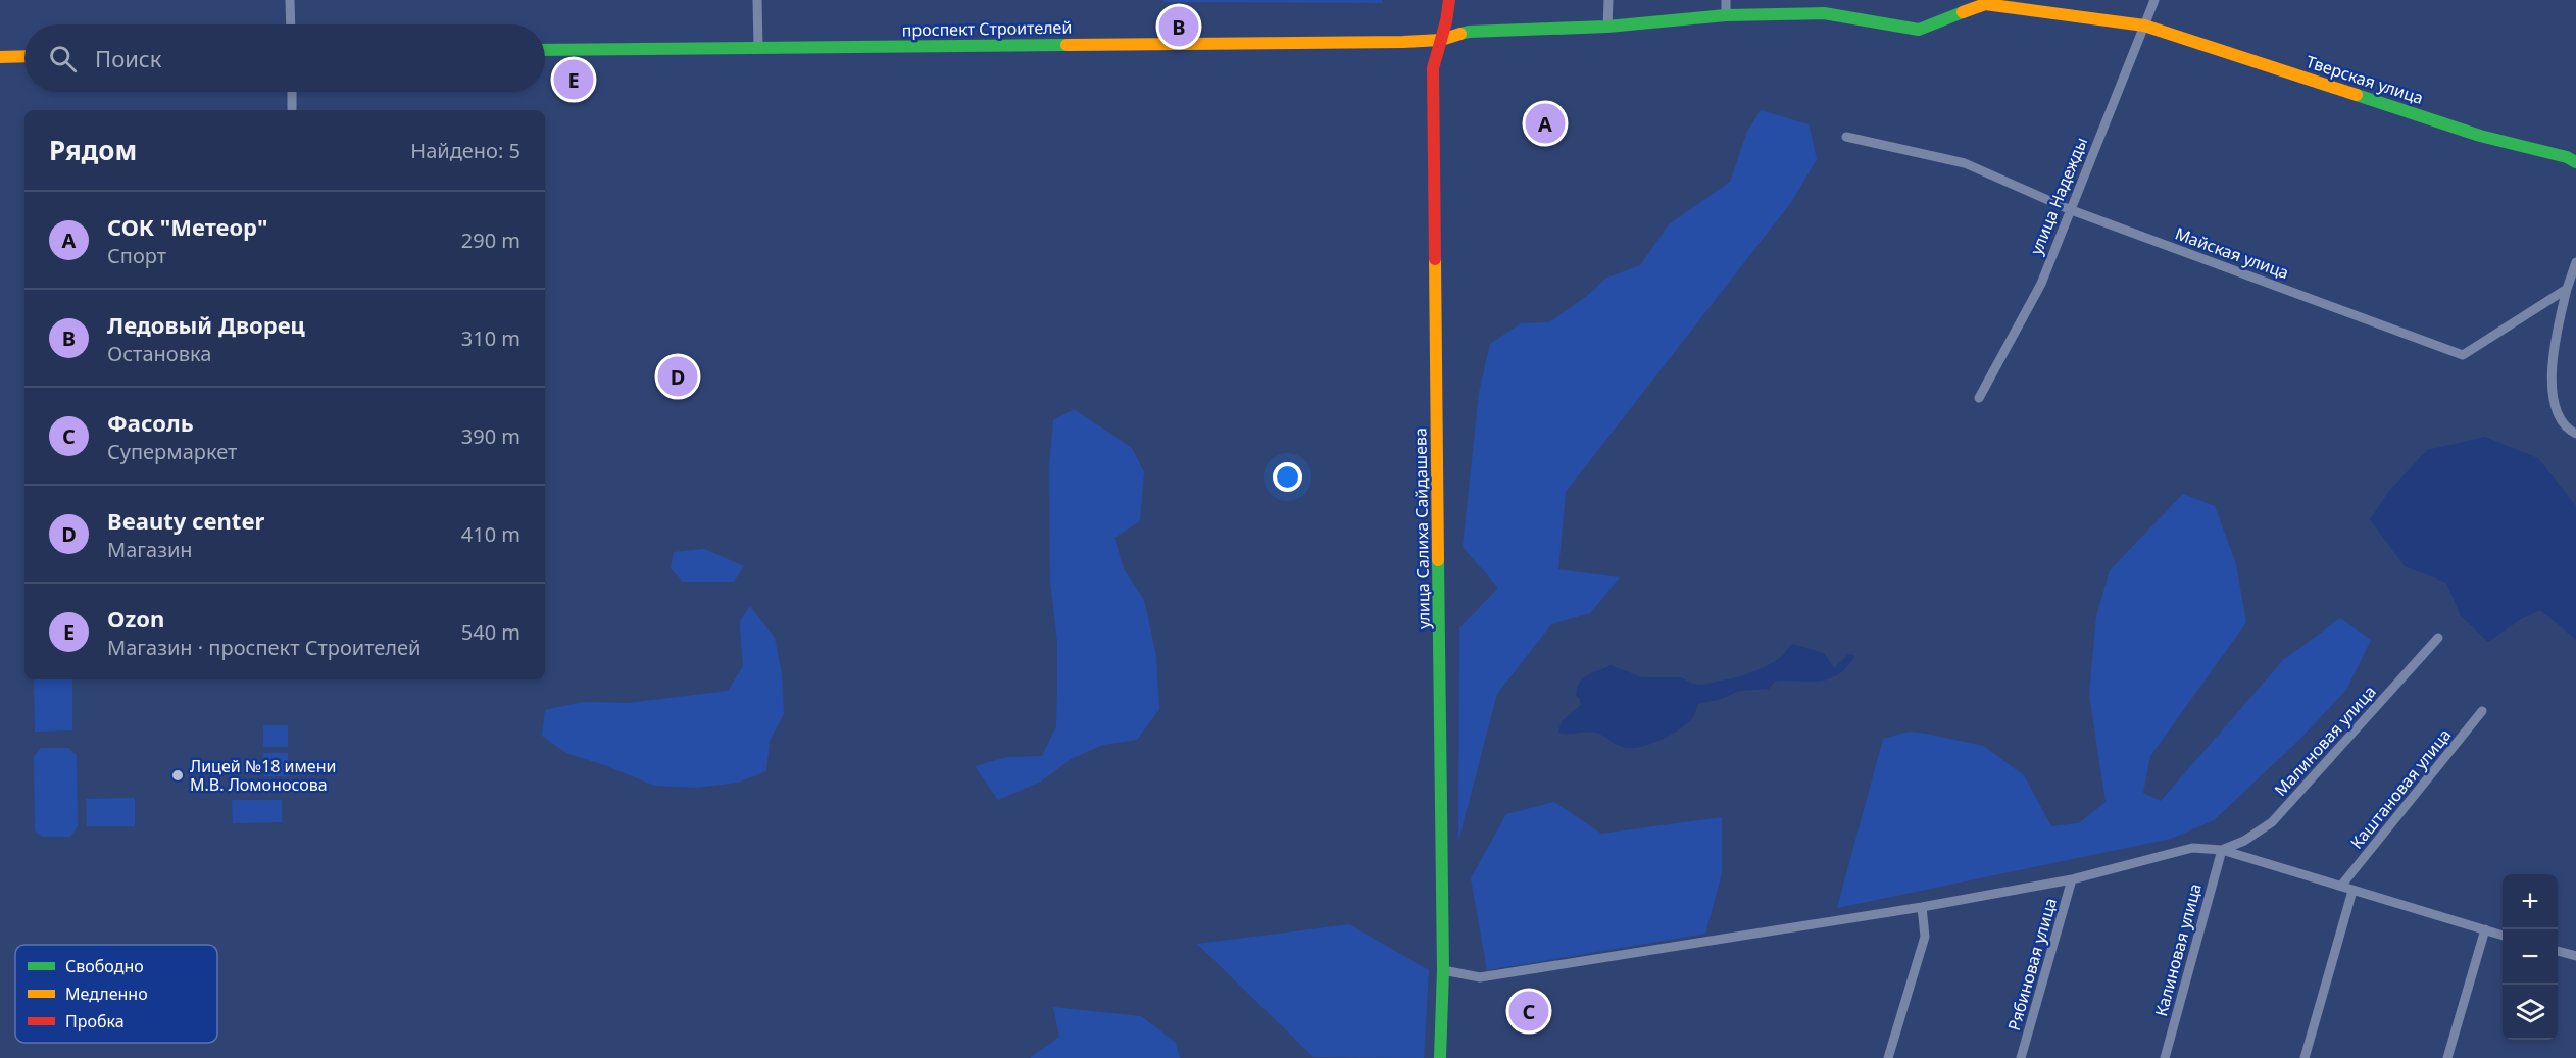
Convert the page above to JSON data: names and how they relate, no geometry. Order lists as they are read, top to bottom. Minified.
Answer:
{"streets":{"street":["проспект Строителей","Тверская улица","улица Надежды","Майская улица","улица Салиха Сайдашева","Малиновая улица","Каштановая улица","Калиновая улица","Рябиновая улица"]},"crossings":[["проспект Строителей","Тверская улица"],["проспект Строителей","улица Салиха Сайдашева"],["Тверская улица","улица Надежды"],["улица Надежды","Майская улица"],["Малиновая улица","Калиновая улица"]],"places":["Лицей №18 имени М.В. Ломоносова"],"legend":["Свободно","Медленно","Пробка"],"page":{"pins":["B","E","A","D","C"],"search":"Поиск","heading":["Рядом","Найдено: 5"],"list":[{"mark":"A","name":"СОК \"Метеор\"","note":"Спорт","value":"290 m"},{"mark":"B","name":"Ледовый Дворец","note":"Остановка","value":"310 m"},{"mark":"C","name":"Фасоль","note":"Супермаркет","value":"390 m"},{"mark":"D","name":"Beauty center","note":"Магазин","value":"410 m"},{"mark":"E","name":"Ozon","note":"Магазин · проспект Строителей","value":"540 m"}],"map_buttons":["+","−"]}}
